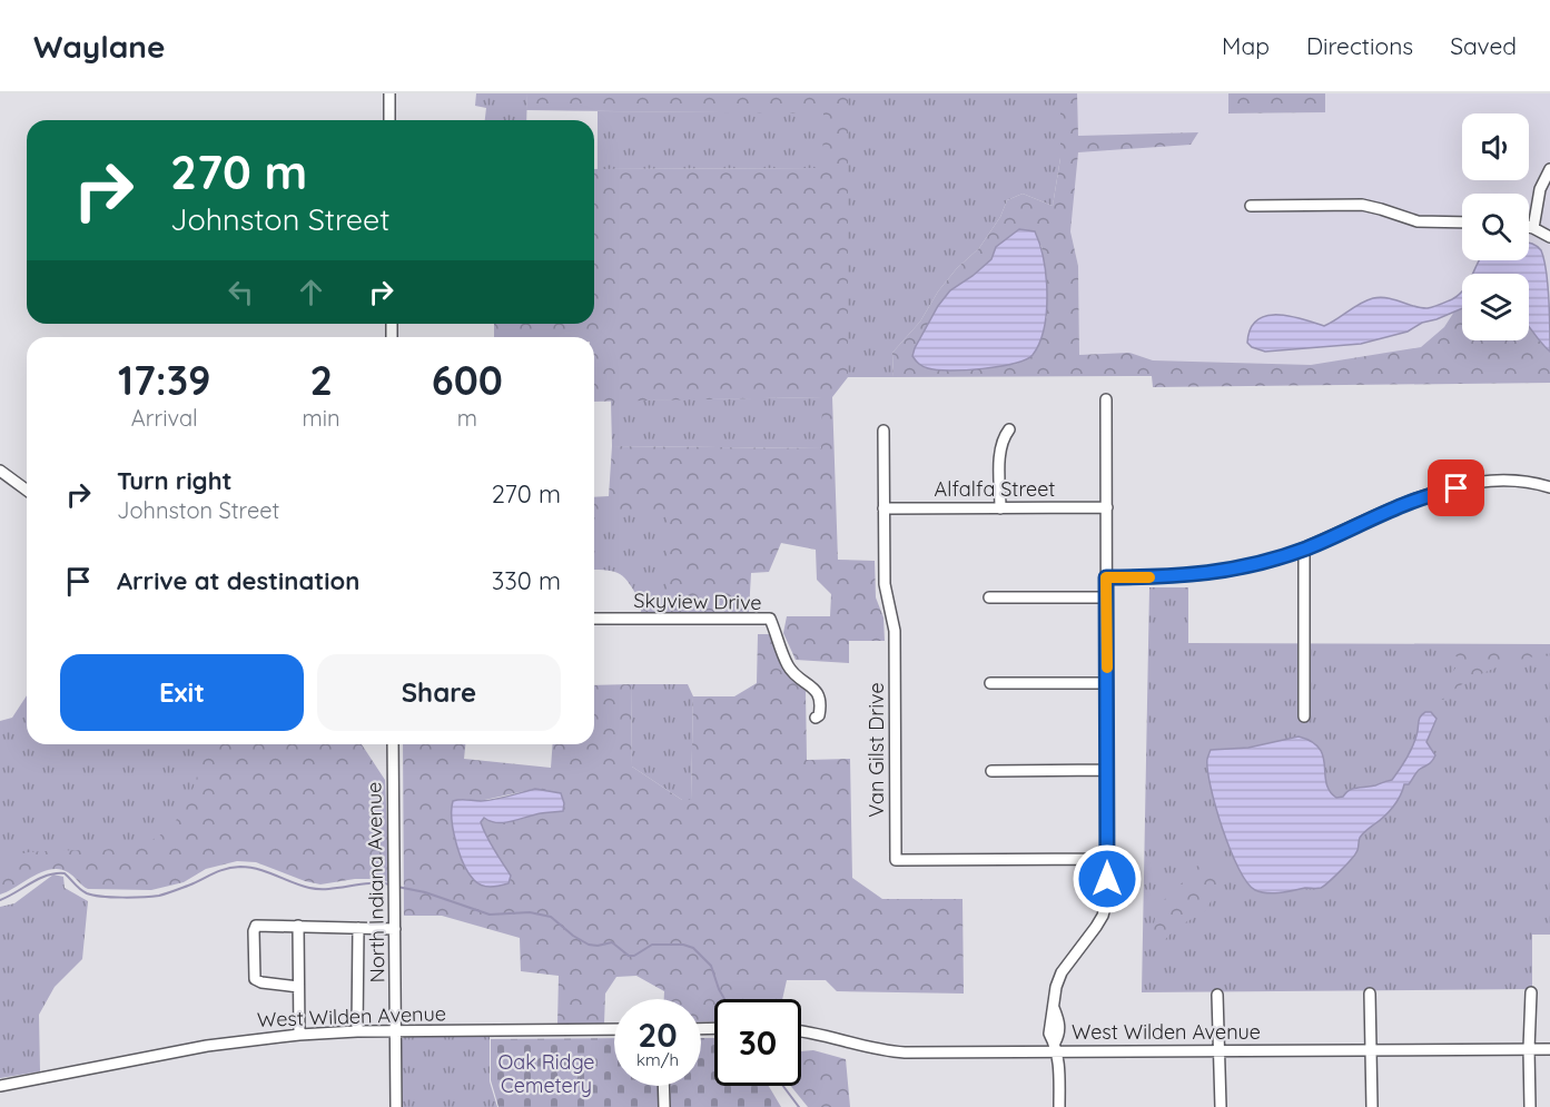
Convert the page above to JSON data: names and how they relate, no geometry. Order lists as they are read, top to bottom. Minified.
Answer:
{"streets":{"street":["Alfalfa Street","Skyview Drive","Van Gilst Drive","North Indiana Avenue","West Wilden Avenue"]},"crossings":[["Alfalfa Street","Van Gilst Drive"],["North Indiana Avenue","West Wilden Avenue"]],"parks":["Oak Ridge Cemetery"],"page":{"header":"Waylane","nav":["Map","Directions","Saved"],"turn":["270 m","Johnston Street"],"eta":["17:39","Arrival","2","min","600","m"],"list":[{"name":"Turn right","note":"Johnston Street","value":"270 m"},{"name":"Arrive at destination","value":"330 m"}],"buttons":["Exit","Share"],"speed":"20 km/h","limit":"30"}}
